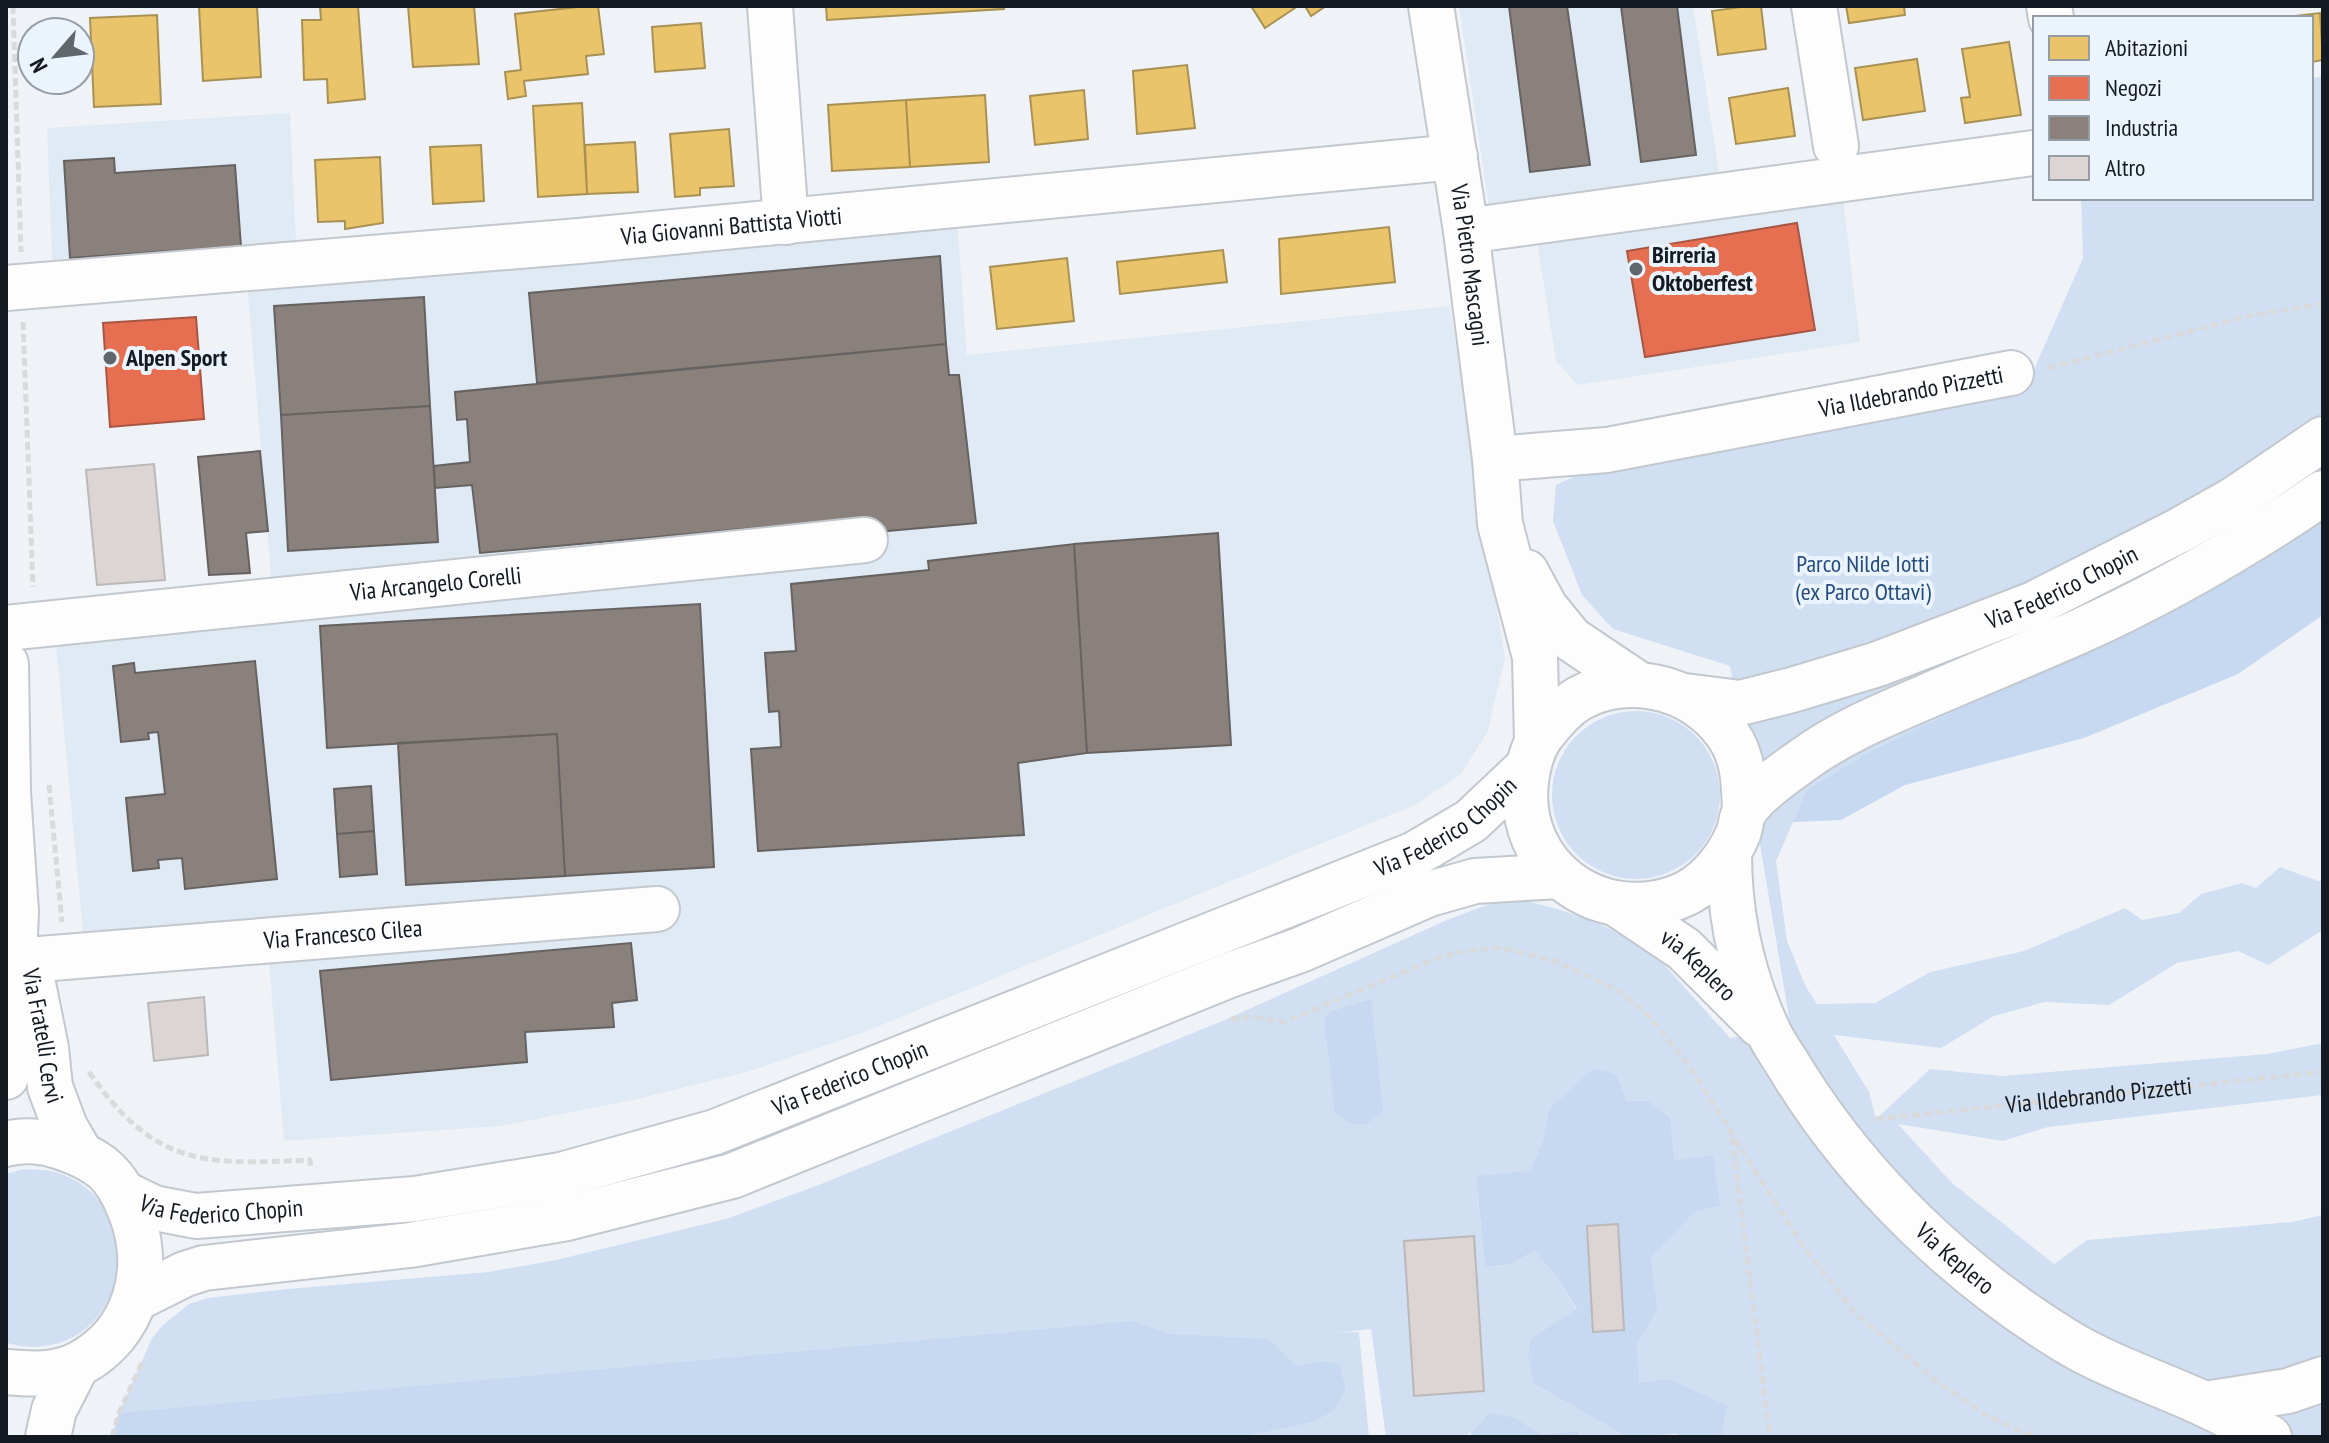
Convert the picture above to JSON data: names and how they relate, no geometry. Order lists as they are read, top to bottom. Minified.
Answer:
{"streets":{"street":["Via Giovanni Battista Viotti","Via Pietro Mascagni","Via Ildebrando Pizzetti","Via Arcangelo Corelli","Via Federico Chopin","Via Francesco Cilea","via Keplero","Via Fratelli Cervi","Via Keplero"]},"crossings":[["Via Giovanni Battista Viotti","Via Pietro Mascagni"],["Via Pietro Mascagni","Via Ildebrando Pizzetti"],["Via Pietro Mascagni","Via Federico Chopin"],["Via Pietro Mascagni","via Keplero"],["Via Pietro Mascagni","Via Keplero"],["Via Federico Chopin","via Keplero"],["Via Federico Chopin","Via Fratelli Cervi"],["Via Federico Chopin","Via Keplero"],["Via Francesco Cilea","Via Fratelli Cervi"],["via Keplero","Via Keplero"]],"parks":["Parco Nilde Iotti (ex Parco Ottavi)"],"places":["Birreria Oktoberfest","Alpen Sport"],"legend":["Abitazioni","Negozi","Industria","Altro"],"north":"bottom left"}
